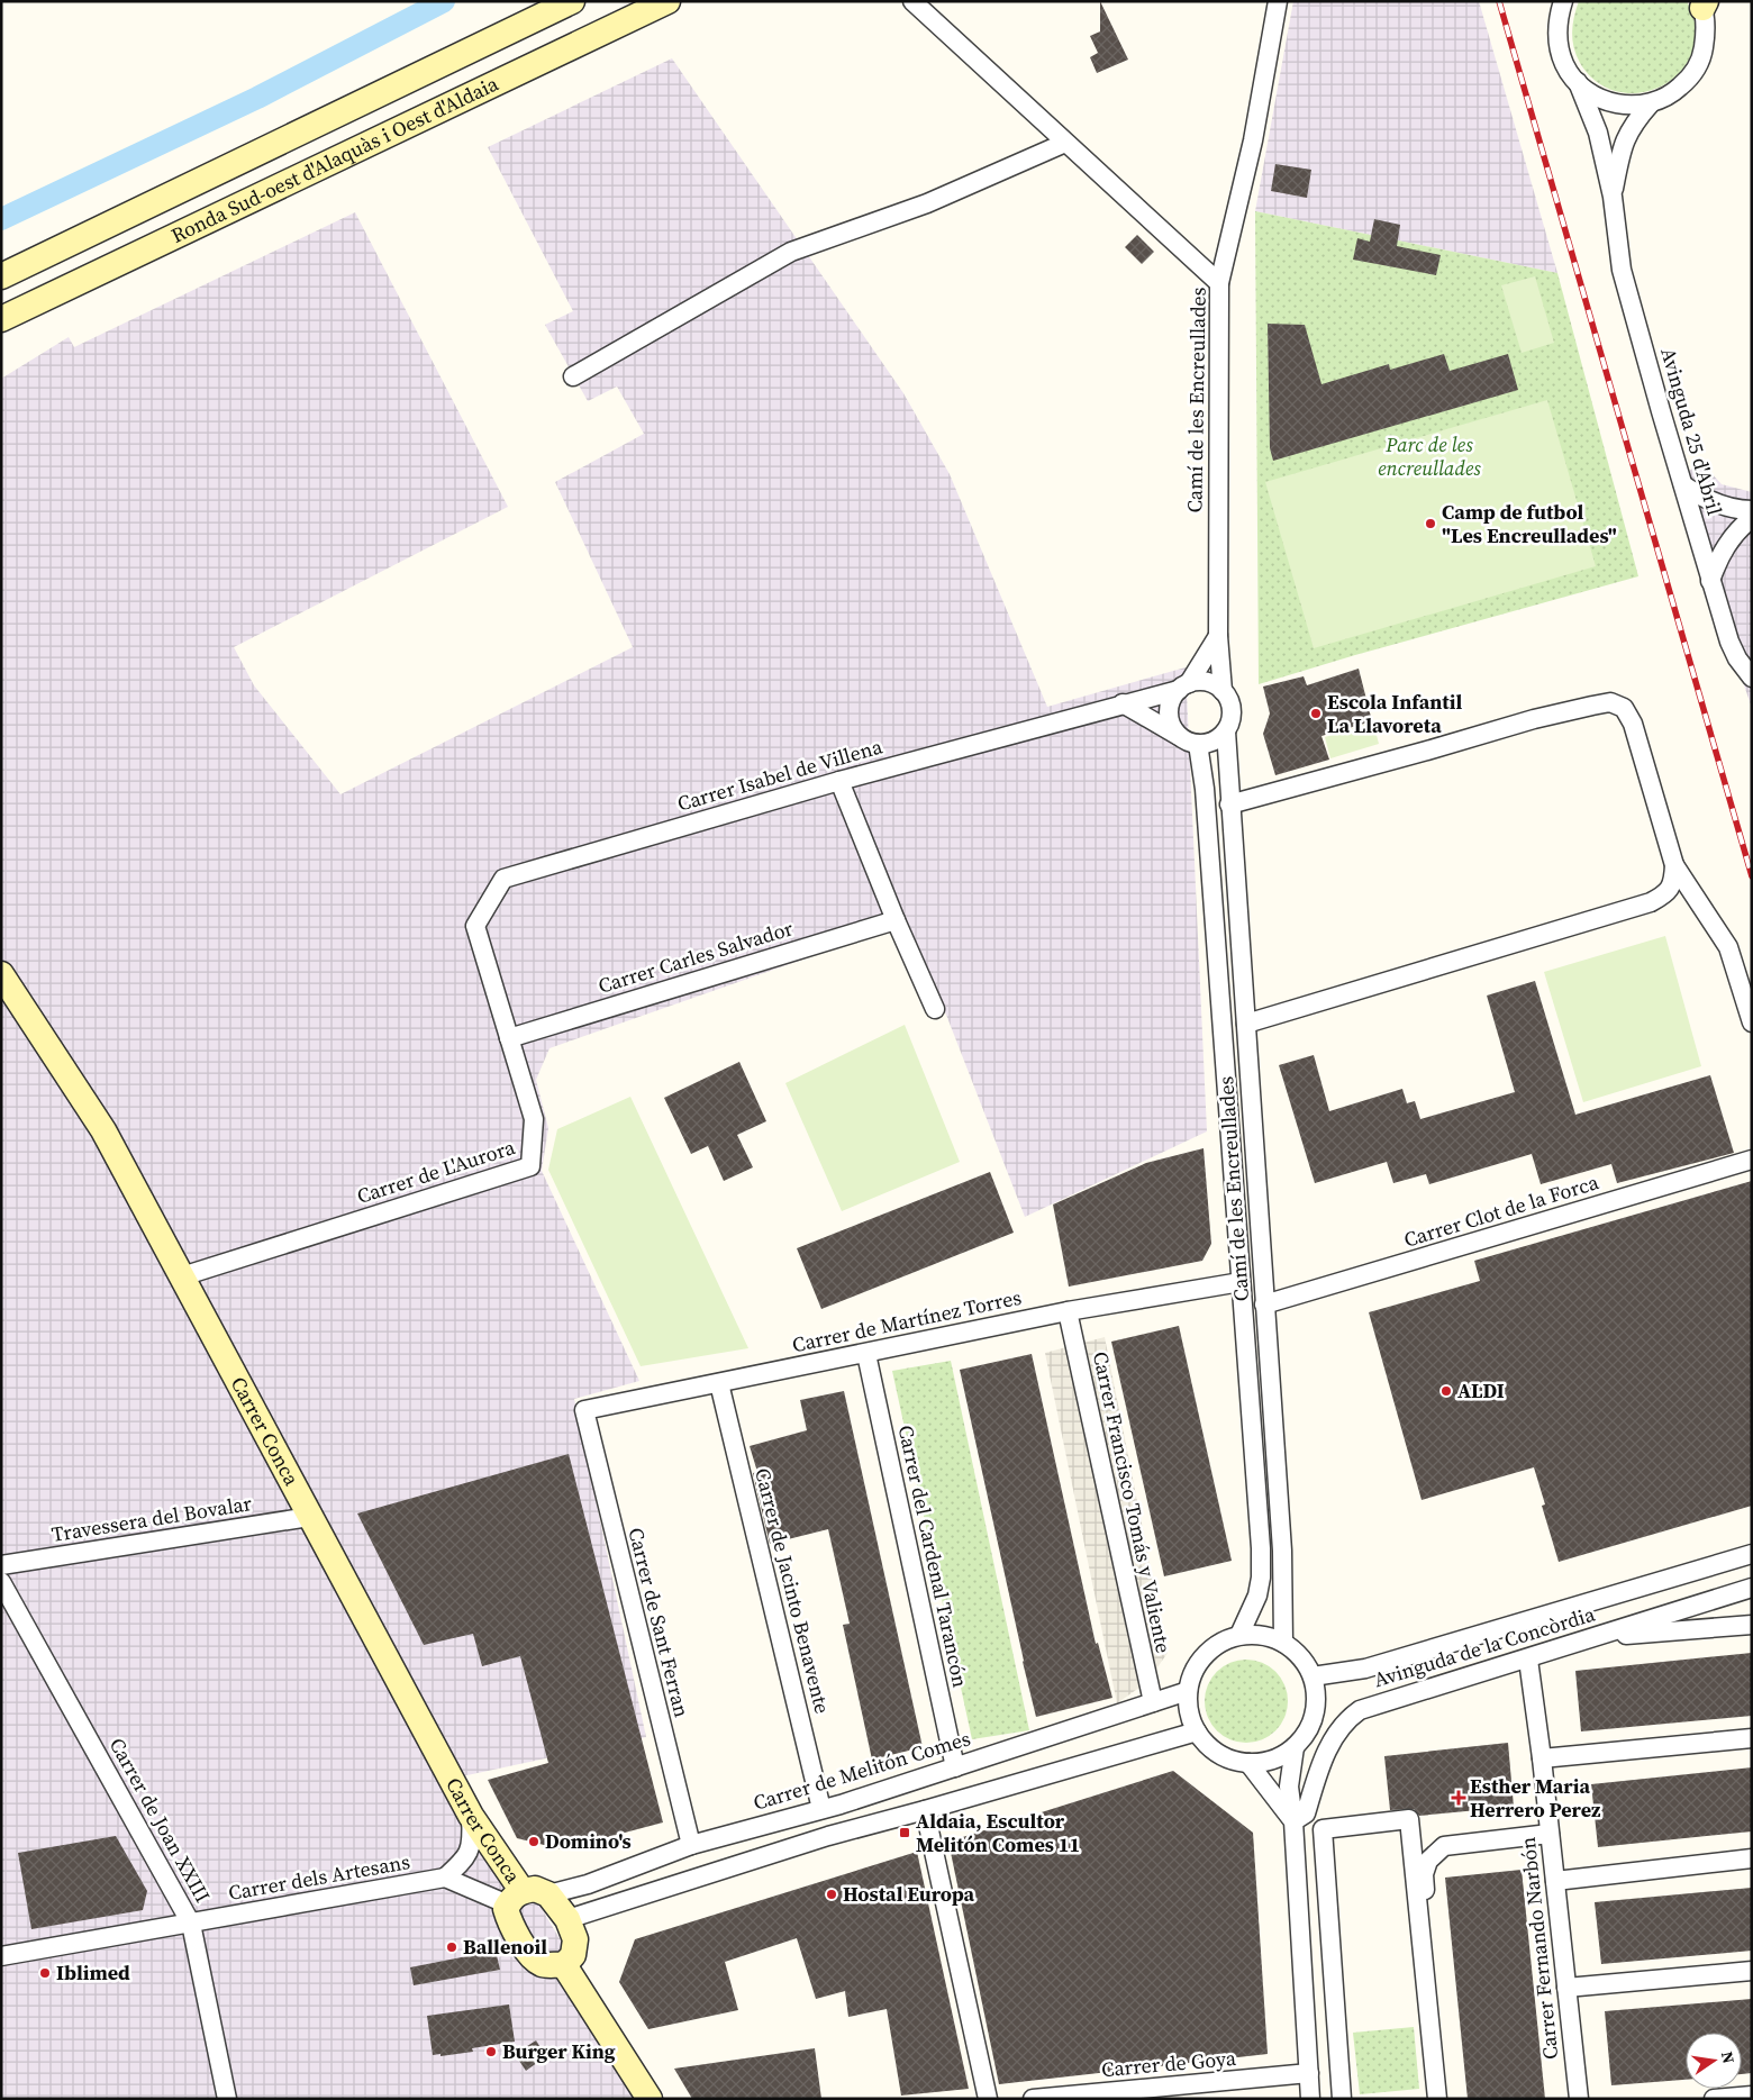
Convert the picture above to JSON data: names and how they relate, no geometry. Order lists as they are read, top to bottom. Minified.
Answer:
{"streets":{"street":["Ronda Sud-oest d'Alaquàs i Oest d'Aldaia","Camí de les Encreullades","Avinguda 25 d'Abril","Carrer Isabel de Villena","Carrer Carles Salvador","Carrer de L'Aurora","Carrer Clot de la Forca","Carrer de Martínez Torres","Carrer Conca","Carrer Francisco Tomás y Valiente","Travessera del Bovalar","Carrer del Cardenal Tarancón","Carrer de Jacinto Benavente","Carrer de Sant Ferran","Avinguda de la Concòrdia","Carrer de Melitón Comes","Carrer de Joan XXIII","Carrer dels Artesans","Carrer Fernando Narbón","Carrer de Goya"]},"crossings":[["Camí de les Encreullades","Carrer Isabel de Villena"],["Camí de les Encreullades","Carrer Clot de la Forca"],["Camí de les Encreullades","Carrer de Martínez Torres"],["Camí de les Encreullades","Avinguda de la Concòrdia"],["Camí de les Encreullades","Carrer de Melitón Comes"],["Carrer Isabel de Villena","Carrer de L'Aurora"],["Carrer Carles Salvador","Carrer de L'Aurora"],["Carrer de L'Aurora","Carrer Conca"],["Carrer de Martínez Torres","Carrer Francisco Tomás y Valiente"],["Carrer de Martínez Torres","Carrer del Cardenal Tarancón"],["Carrer de Martínez Torres","Carrer de Jacinto Benavente"],["Carrer de Martínez Torres","Carrer de Sant Ferran"],["Carrer Conca","Travessera del Bovalar"],["Carrer Conca","Carrer de Melitón Comes"],["Carrer Francisco Tomás y Valiente","Carrer de Melitón Comes"],["Carrer del Cardenal Tarancón","Carrer de Melitón Comes"],["Carrer de Jacinto Benavente","Carrer de Melitón Comes"],["Carrer de Sant Ferran","Carrer de Melitón Comes"],["Avinguda de la Concòrdia","Carrer de Melitón Comes"],["Avinguda de la Concòrdia","Carrer Fernando Narbón"],["Carrer de Joan XXIII","Carrer dels Artesans"]],"parks":["Parc de les encreullades"],"places":{"other":["Camp de futbol \"Les Encreullades\"","Escola Infantil La Llavoreta","ALDI","Domino's","Hostal Europa","Ballenoil","Iblimed","Burger King"],"health":["Esther Maria Herrero Perez"],"transit":["Aldaia, Escultor Melitón Comes 11"]},"north":"right"}
